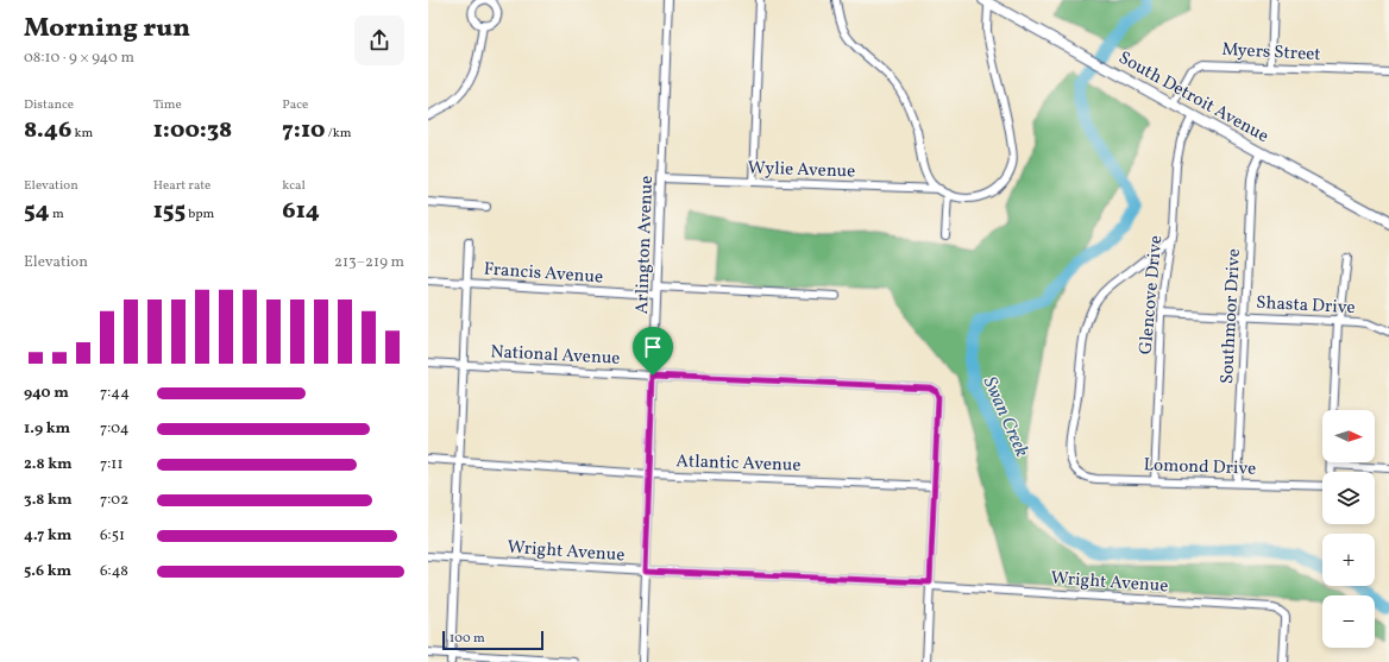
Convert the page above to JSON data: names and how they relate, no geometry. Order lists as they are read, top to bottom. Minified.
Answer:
{"streets":{"main road":["South Detroit Avenue"],"street":["Myers Street","Wylie Avenue","Arlington Avenue","Francis Avenue","Glencove Drive","Shasta Drive","Southmoor Drive","National Avenue","Atlantic Avenue","Lomond Drive","Wright Avenue"]},"crossings":[["Myers Street","South Detroit Avenue"],["South Detroit Avenue","Glencove Drive"],["South Detroit Avenue","Southmoor Drive"],["Wylie Avenue","Arlington Avenue"],["Arlington Avenue","Francis Avenue"],["Arlington Avenue","National Avenue"],["Arlington Avenue","Atlantic Avenue"],["Arlington Avenue","Wright Avenue"],["Glencove Drive","Shasta Drive"],["Glencove Drive","Lomond Drive"],["Shasta Drive","Southmoor Drive"],["Southmoor Drive","Lomond Drive"],["National Avenue","Atlantic Avenue"]],"water":["Swan Creek"],"scale_bar":"100 m","north":"right","page":{"heading":["Morning run","08:10 · 9 × 940 m"],"stats":[["Distance","8.46 km"],["Time","1:00:38"],["Pace","7:10 /km"],["Elevation","54 m"],["Heart rate","155 bpm"],["kcal","614"]],"chart":["Elevation","213–219 m"],"list":[{"name":"940 m","note":"7:44"},{"name":"1.9 km","note":"7:04"},{"name":"2.8 km","note":"7:11"},{"name":"3.8 km","note":"7:02"},{"name":"4.7 km","note":"6:51"},{"name":"5.6 km","note":"6:48"}],"map_buttons":["+","−"],"scale":"100 m"}}
